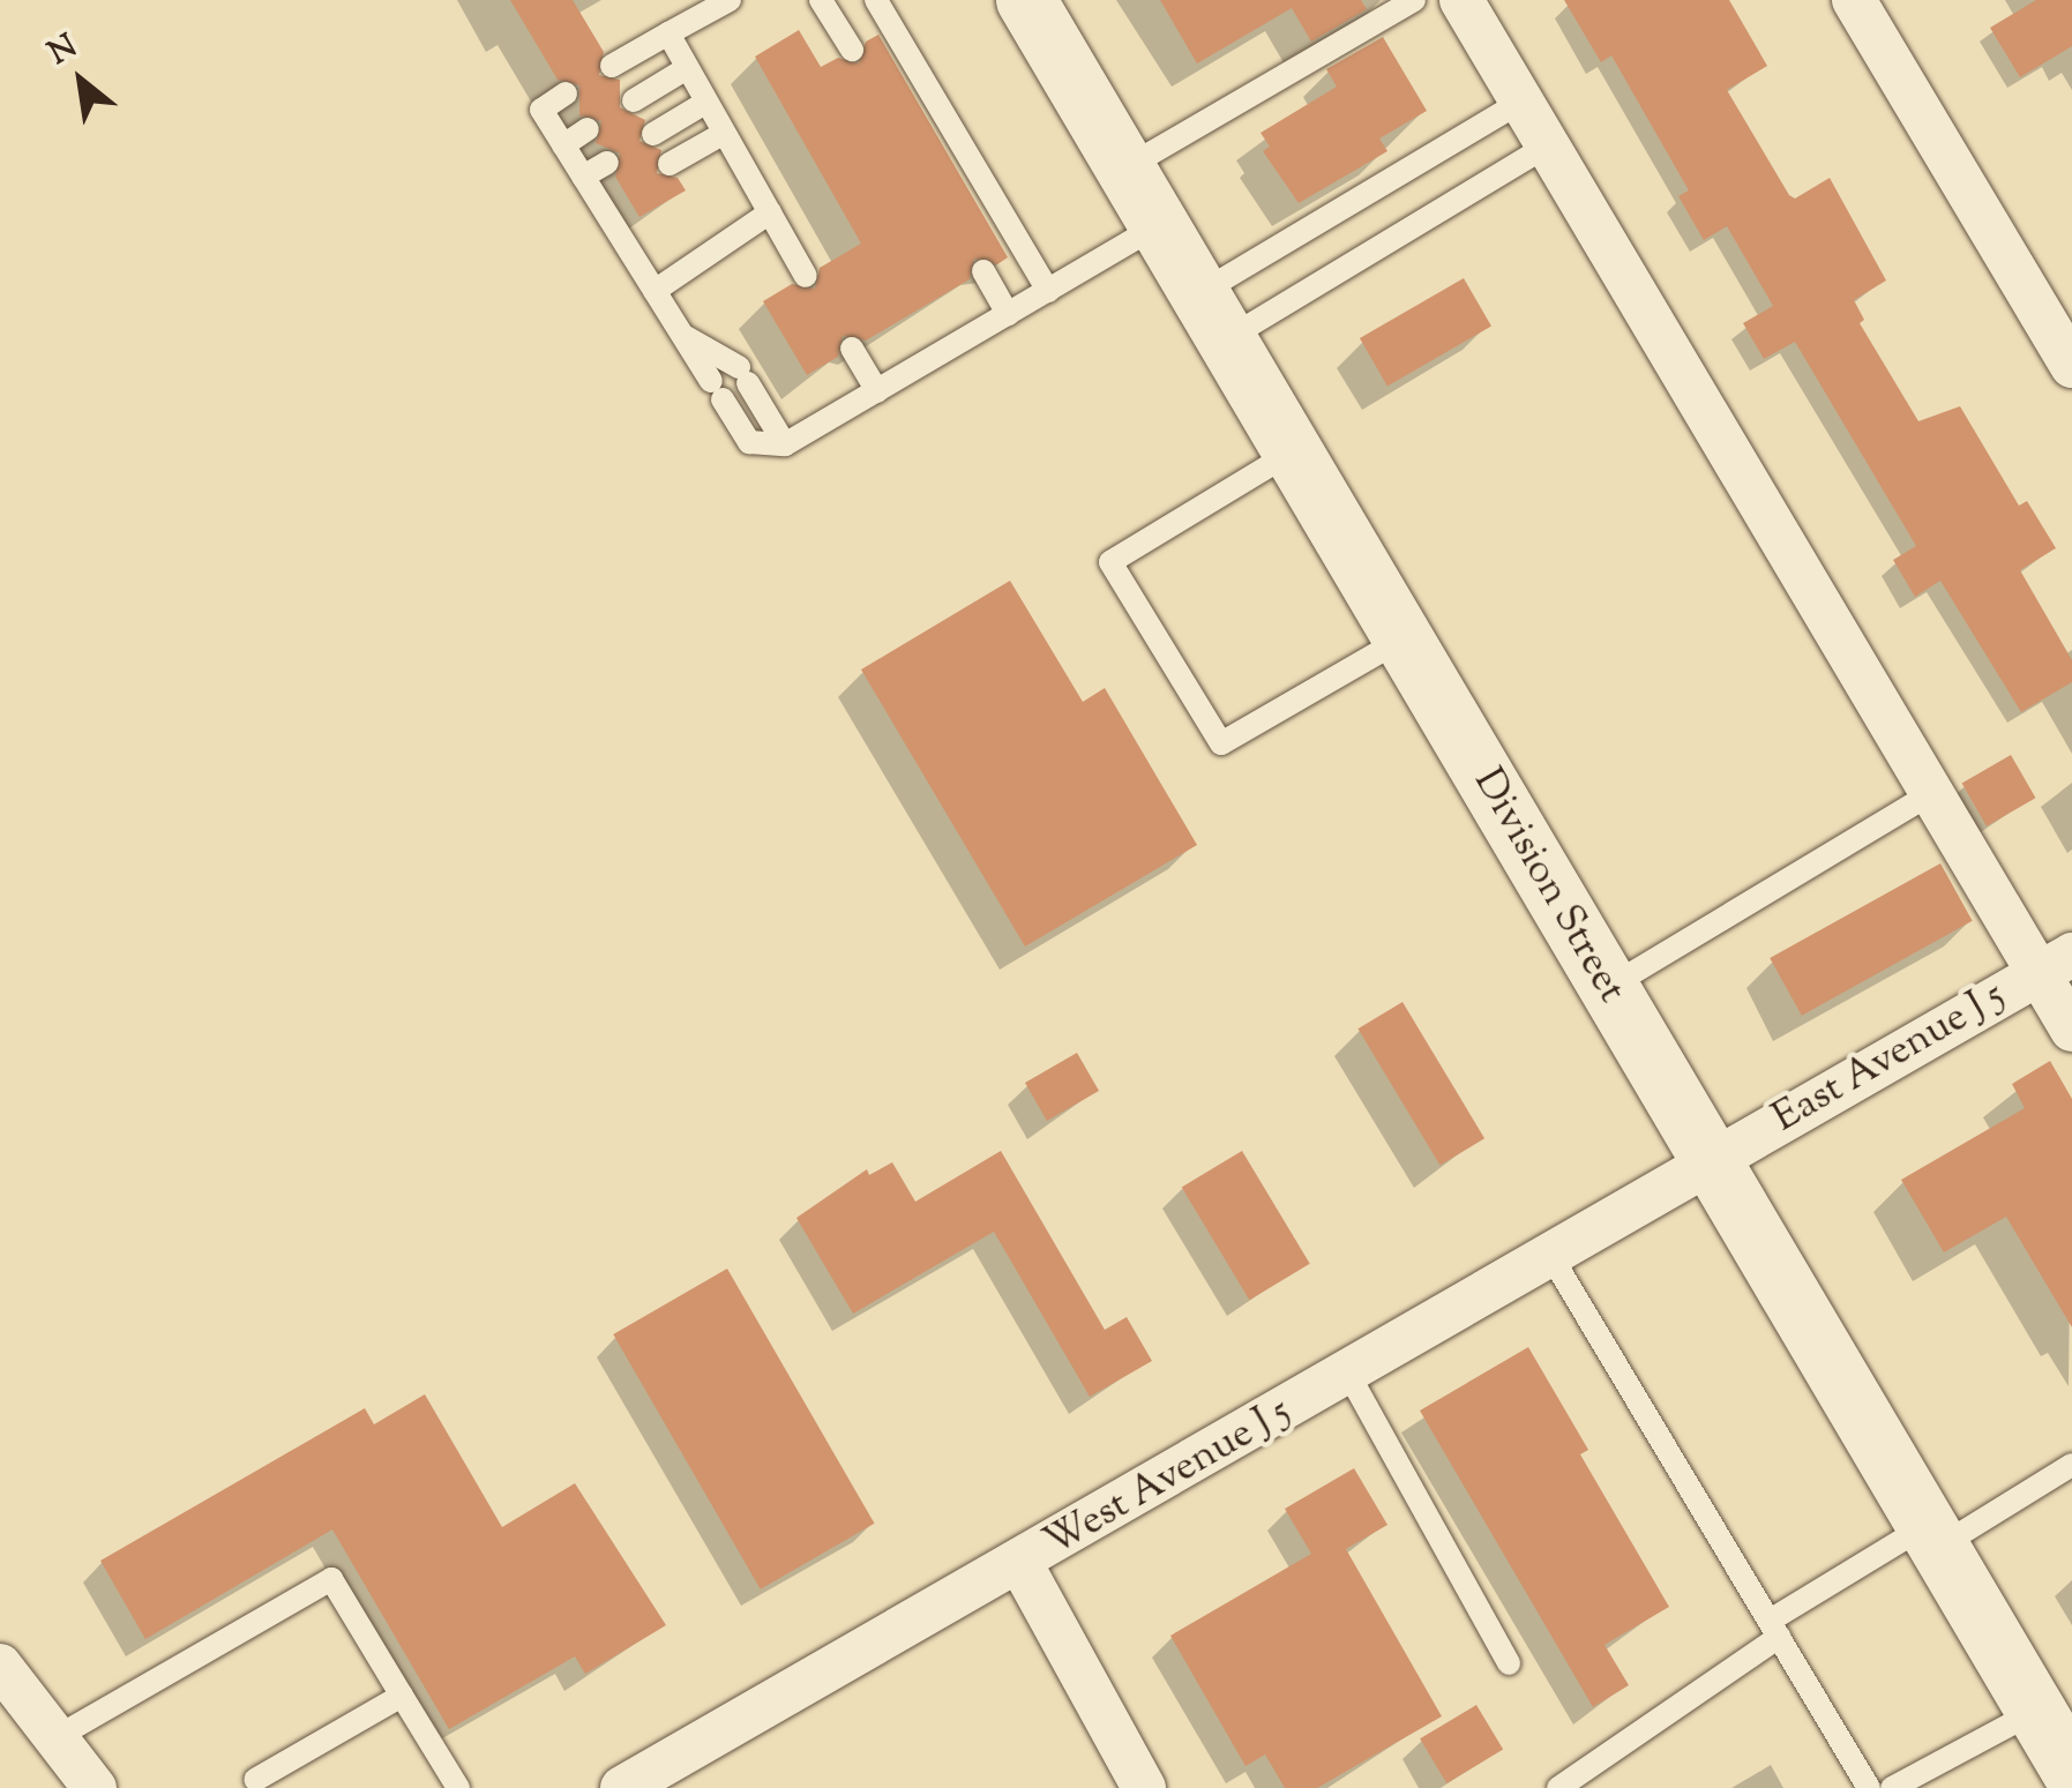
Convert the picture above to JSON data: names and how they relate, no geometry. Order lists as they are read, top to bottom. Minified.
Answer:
{"streets":{"main road":["Division Street"],"street":["East Avenue J 5","West Avenue J 5"]},"crossings":[["Division Street","East Avenue J 5"],["Division Street","West Avenue J 5"],["East Avenue J 5","West Avenue J 5"]],"north":"top left"}
